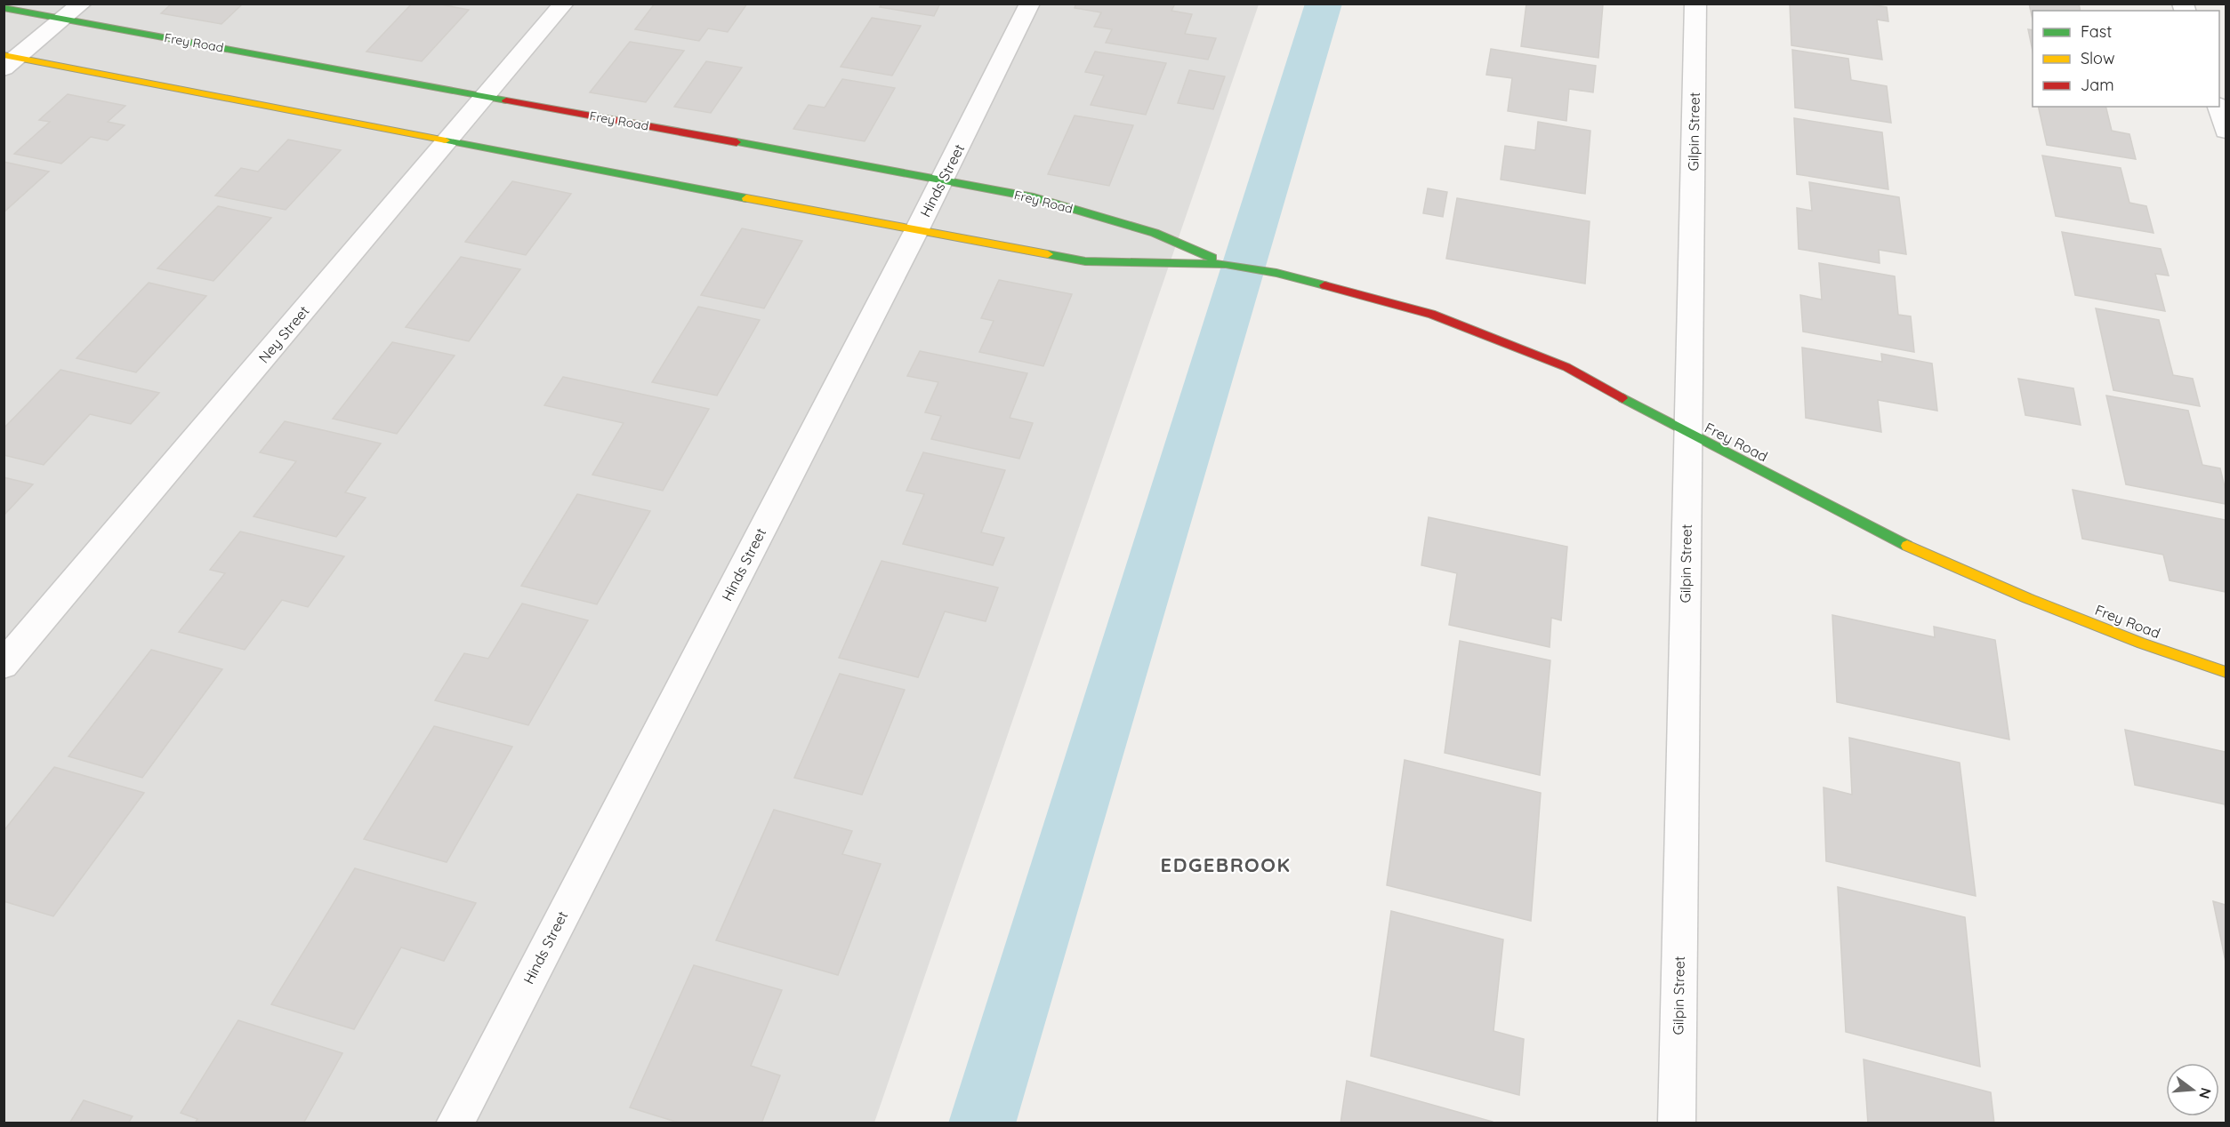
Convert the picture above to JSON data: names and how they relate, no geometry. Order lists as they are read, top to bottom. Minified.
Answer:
{"streets":{"street":["Frey Road","Gilpin Street","Hinds Street","Ney Street"]},"crossings":[["Frey Road","Gilpin Street"],["Frey Road","Hinds Street"],["Frey Road","Ney Street"]],"districts":["EDGEBROOK"],"legend":["Fast","Slow","Jam"],"north":"right"}
